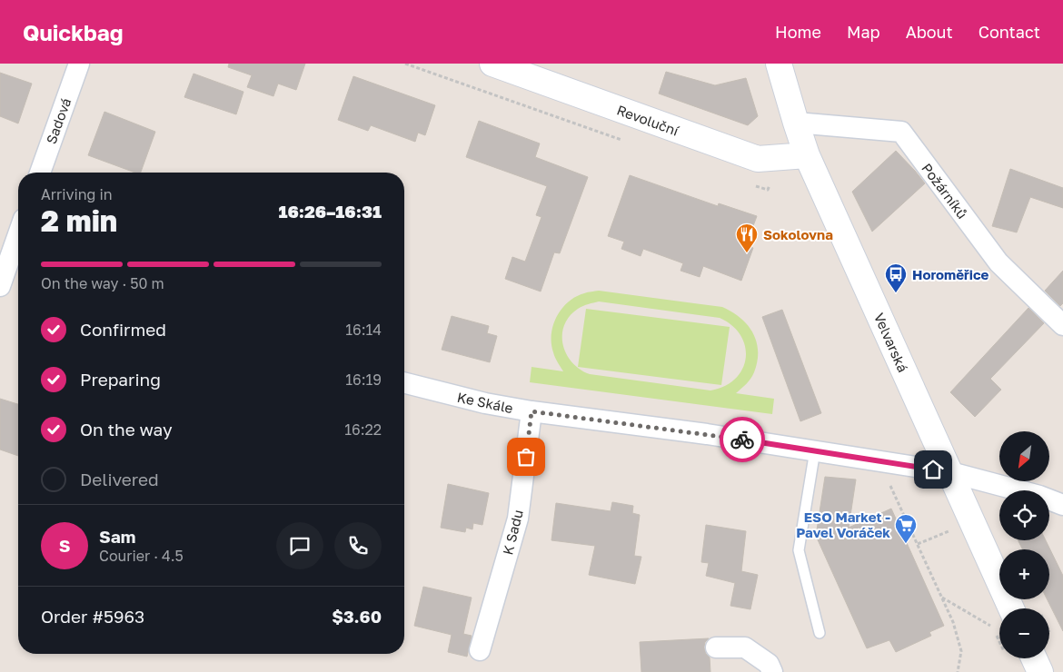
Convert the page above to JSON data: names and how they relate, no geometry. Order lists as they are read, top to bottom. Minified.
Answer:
{"streets":{"main road":["Revoluční","Velvarská"],"street":["Sadová","Požárníků","Ke Skále","K Sadu"]},"crossings":[["Revoluční","Velvarská"],["Požárníků","Velvarská"],["Velvarská","Ke Skále"],["Ke Skále","K Sadu"]],"places":{"restaurant":["Sokolovna"],"bus stop":["Horoměřice"],"supermarket":["ESO Market - Pavel Voráček"]},"north":"bottom left","page":{"header":"Quickbag","nav":["Home","Map","About","Contact"],"heading":["2 min","Arriving in","16:26–16:31"],"panel":["Sam","Courier · 4.5","Order #5963","$3.60"],"bar":"On the way · 50 m","list":[["Confirmed","16:14"],["Preparing","16:19"],["On the way","16:22"],"Delivered"],"map_buttons":["+","−"],"round":"S"}}
